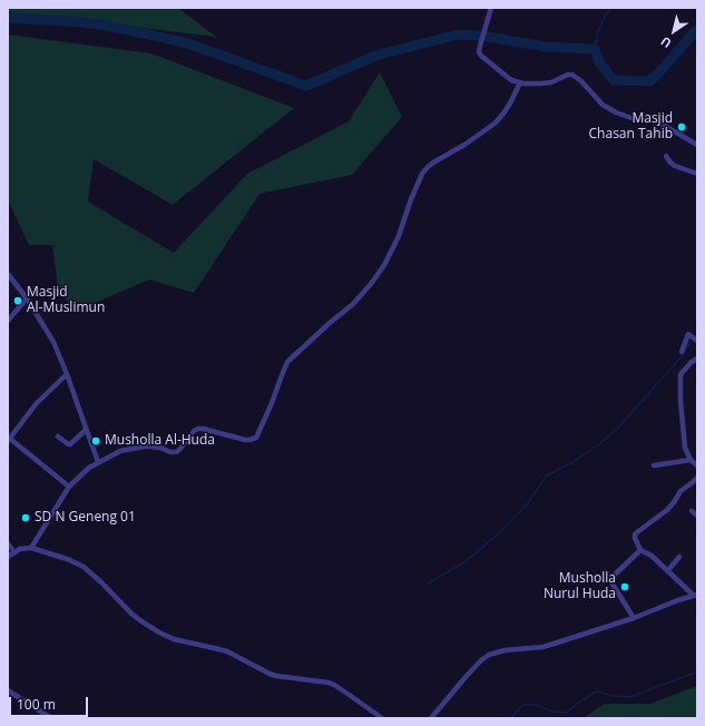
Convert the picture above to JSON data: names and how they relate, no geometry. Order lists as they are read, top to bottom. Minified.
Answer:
{"places":["Masjid Chasan Tahib","Masjid Al-Muslimun","Musholla Al-Huda","SD N Geneng 01","Musholla Nurul Huda"],"scale_bar":"100 m","north":"bottom left"}
